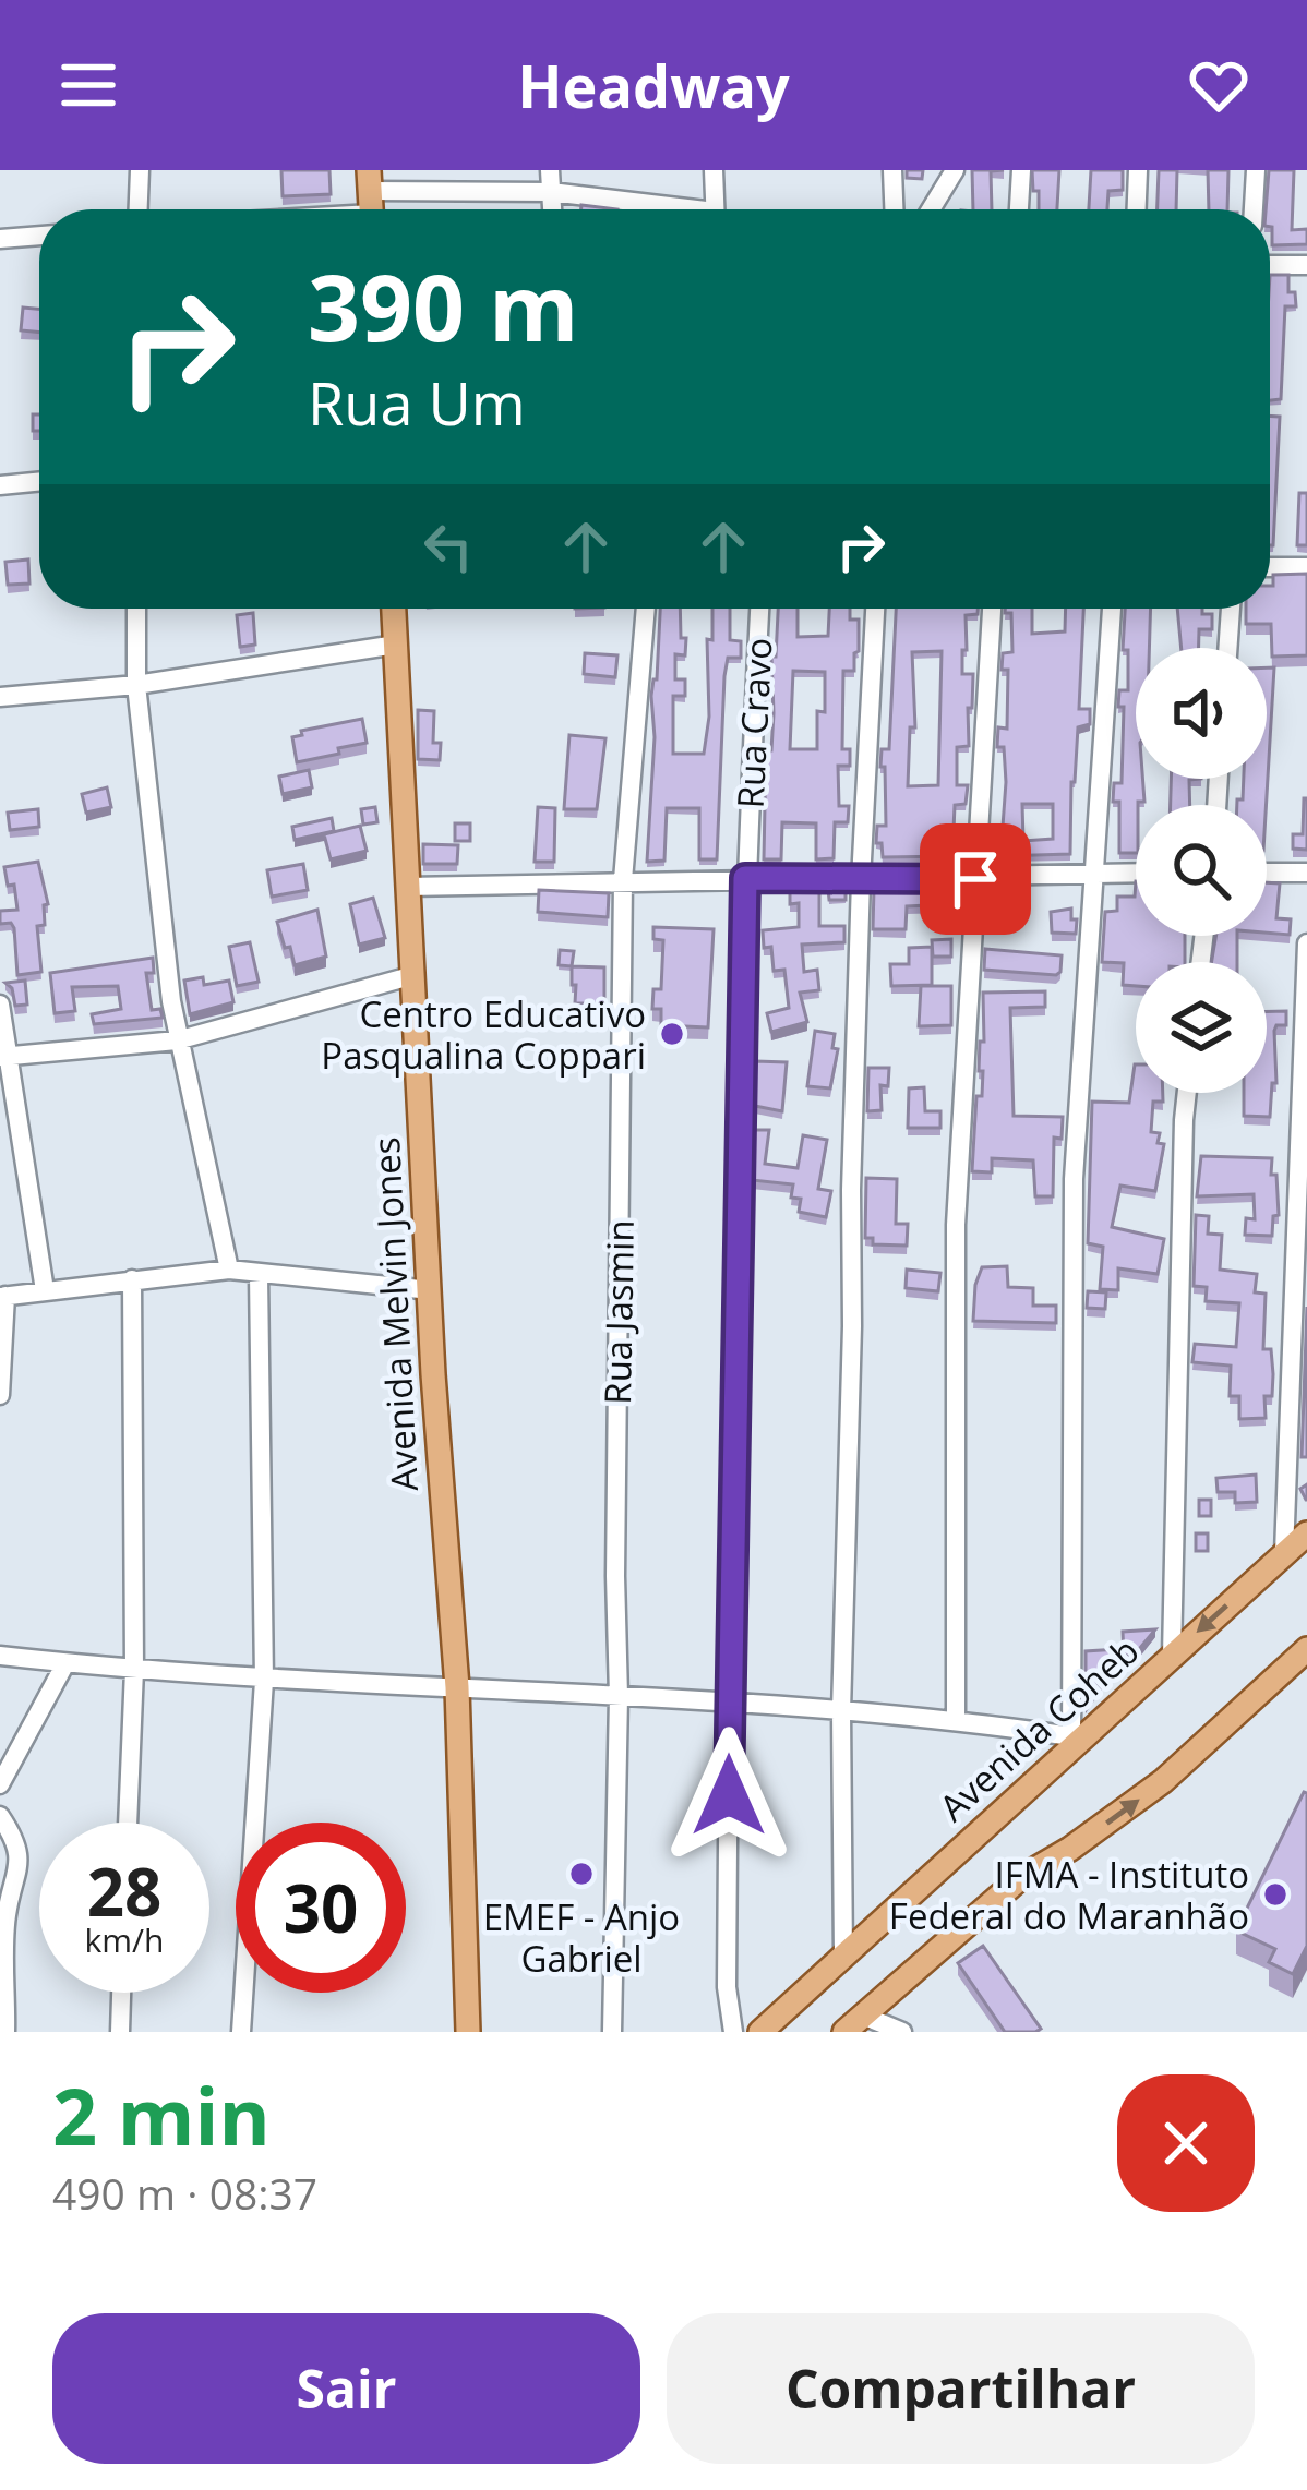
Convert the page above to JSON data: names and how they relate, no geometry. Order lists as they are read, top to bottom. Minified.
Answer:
{"streets":{"main road":["Avenida Melvin Jones","Avenida Coheb"],"street":["Rua Cravo","Rua Jasmin"]},"places":["Centro Educativo Pasqualina Coppari","EMEF - Anjo Gabriel","IFMA - Instituto Federal do Maranhão"],"page":{"header":"Headway","turn":["390 m","Rua Um"],"speed":"28 km/h","limit":"30","heading":["2 min","490 m · 08:37"],"buttons":["Sair","Compartilhar"]}}
